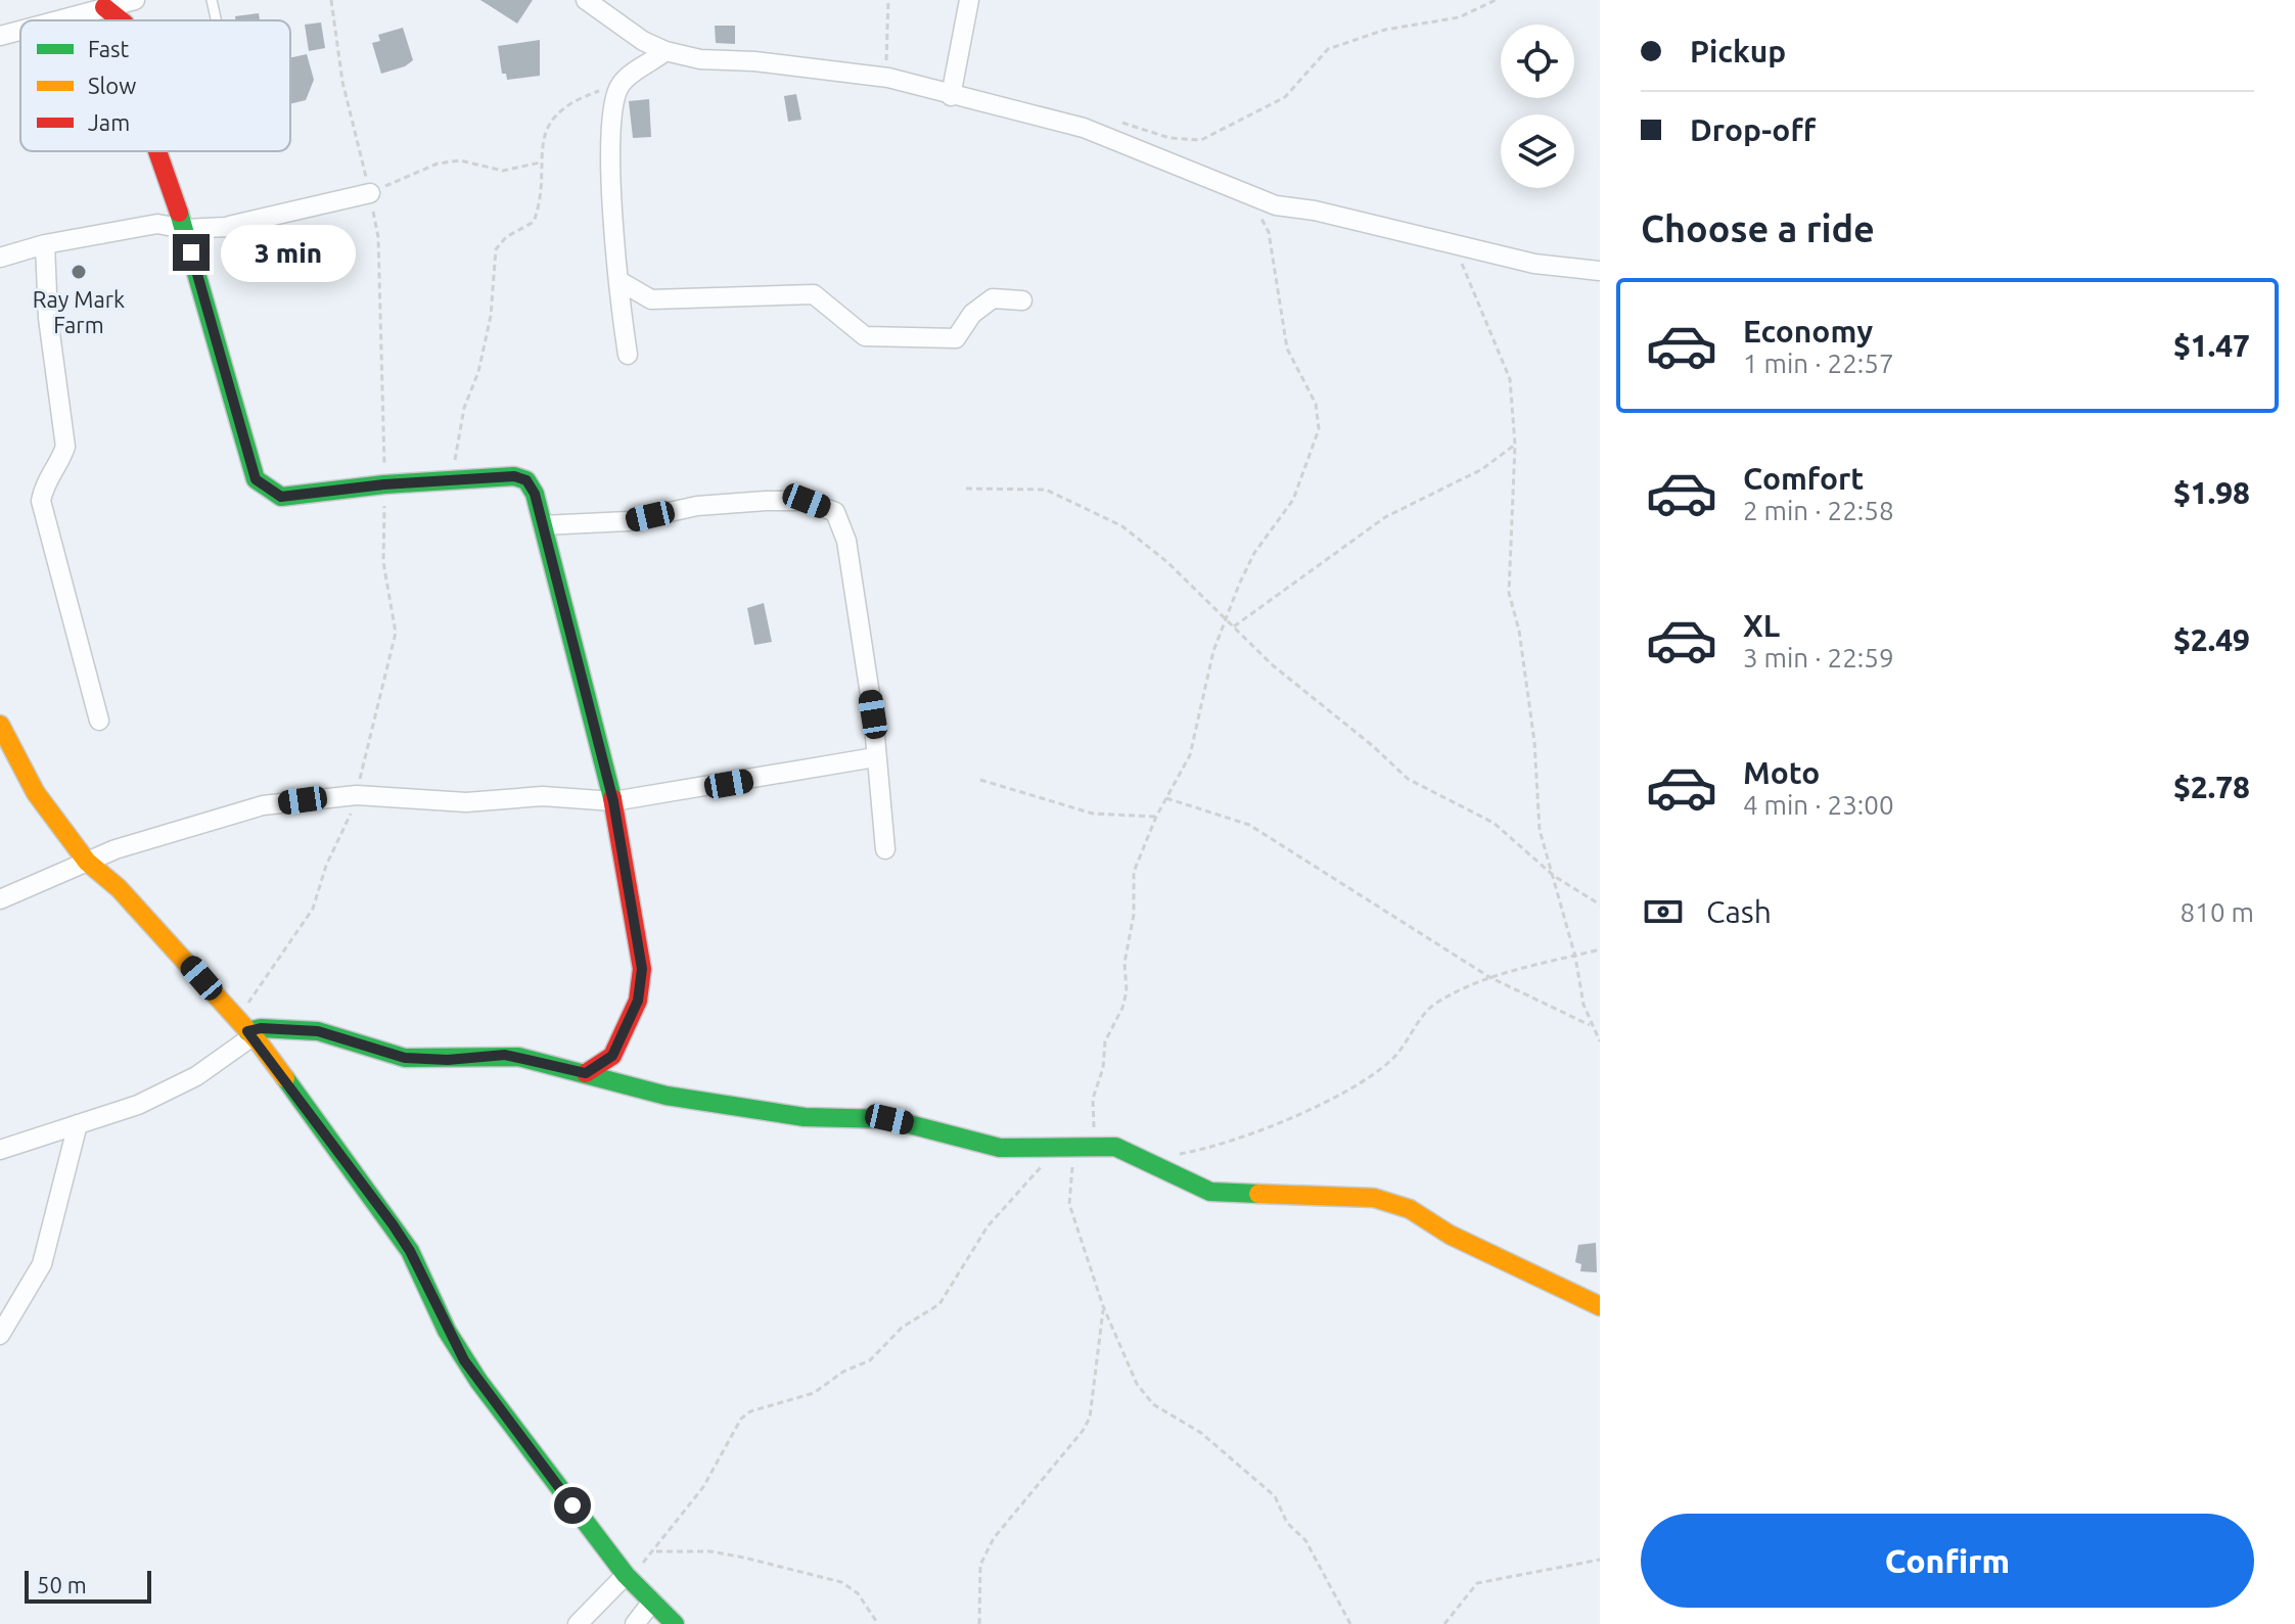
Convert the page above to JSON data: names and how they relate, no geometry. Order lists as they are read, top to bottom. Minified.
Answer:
{"places":["Ray Mark Farm"],"legend":["Fast","Slow","Jam"],"scale_bar":"50 m","page":{"banner":["Pickup","Drop-off"],"heading":"Choose a ride","bubble":"3 min","list":[{"name":"Economy","note":"1 min · 22:57","value":"$1.47"},{"name":"Comfort","note":"2 min · 22:58","value":"$1.98"},{"name":"XL","note":"3 min · 22:59","value":"$2.49"},{"name":"Moto","note":"4 min · 23:00","value":"$2.78"}],"pay":["Cash","810 m"],"buttons":"Confirm","scale":"50 m"}}
